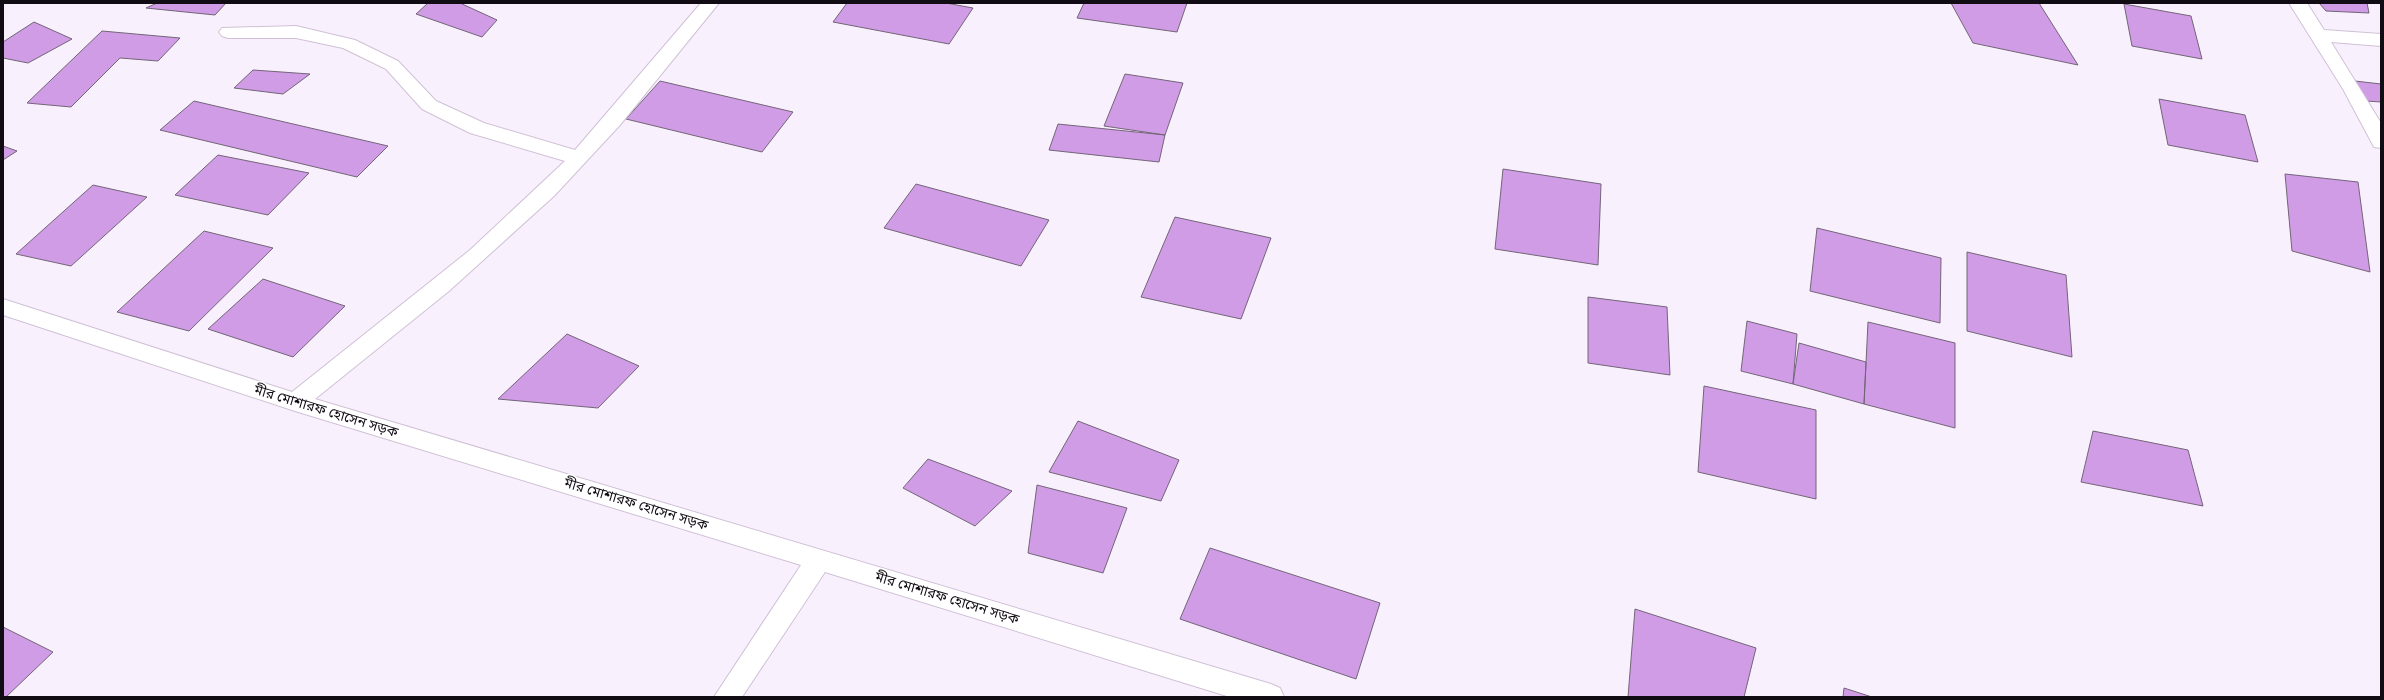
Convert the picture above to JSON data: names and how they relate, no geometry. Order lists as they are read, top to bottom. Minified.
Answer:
{"streets":{"street":["মীর মোশারফ হোসেন সড়ক"]}}
